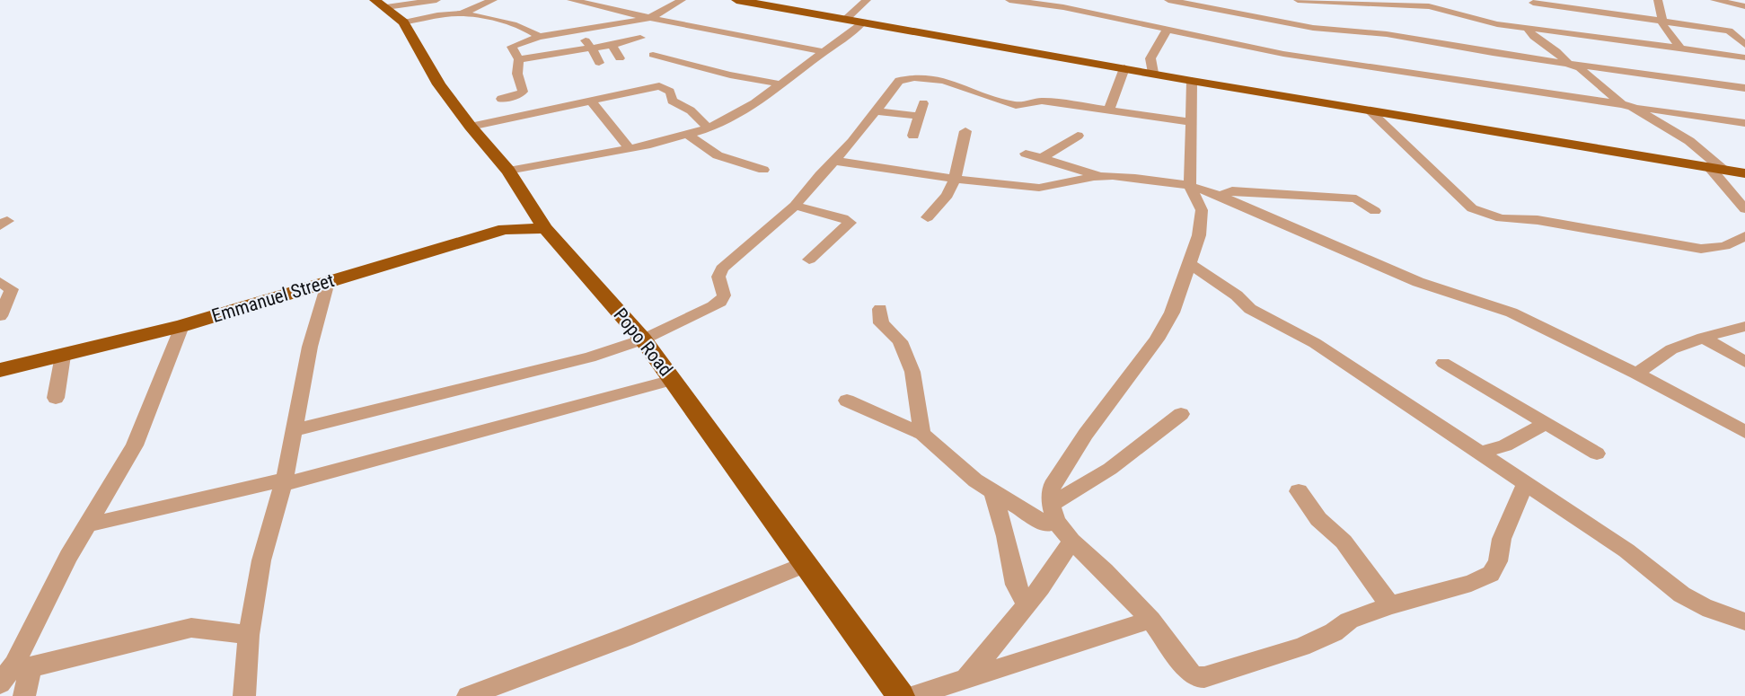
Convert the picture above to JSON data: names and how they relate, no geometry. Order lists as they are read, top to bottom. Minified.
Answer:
{"streets":{"main road":["Emmanuel Street","Popo Road"]},"crossings":[["Emmanuel Street","Popo Road"]]}
